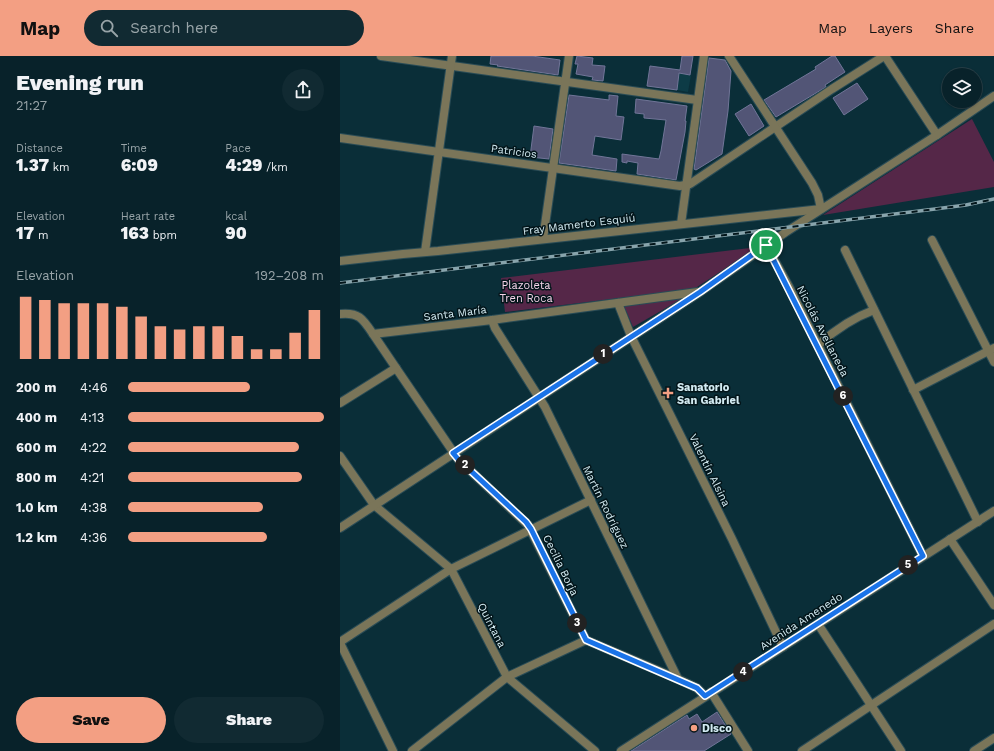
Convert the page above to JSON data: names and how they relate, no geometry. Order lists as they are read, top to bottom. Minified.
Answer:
{"streets":{"street":["Patricios","Fray Mamerto Esquiú","Santa María","Nicolás Avellaneda","Valentín Alsina","Martín Rodríguez","Cecilia Borja","Avenida Amenedo","Quintana"]},"crossings":[["Santa María","Valentín Alsina"],["Santa María","Martín Rodríguez"],["Santa María","Cecilia Borja"],["Nicolás Avellaneda","Avenida Amenedo"],["Valentín Alsina","Avenida Amenedo"]],"parks":["Plazoleta Tren Roca"],"places":{"health":["Sanatorio San Gabriel"],"other":["Disco"]},"page":{"header":"Map","search":"Search here","nav":["Map","Layers","Share"],"heading":["Evening run","21:27"],"stats":[["Distance","1.37 km"],["Time","6:09"],["Pace","4:29 /km"],["Elevation","17 m"],["Heart rate","163 bpm"],["kcal","90"]],"chart":["Elevation","192–208 m"],"pins":["1","6","2","5","3","4"],"list":[{"name":"200 m","note":"4:46"},{"name":"400 m","note":"4:13"},{"name":"600 m","note":"4:22"},{"name":"800 m","note":"4:21"},{"name":"1.0 km","note":"4:38"},{"name":"1.2 km","note":"4:36"}],"buttons":["Save","Share"]}}
